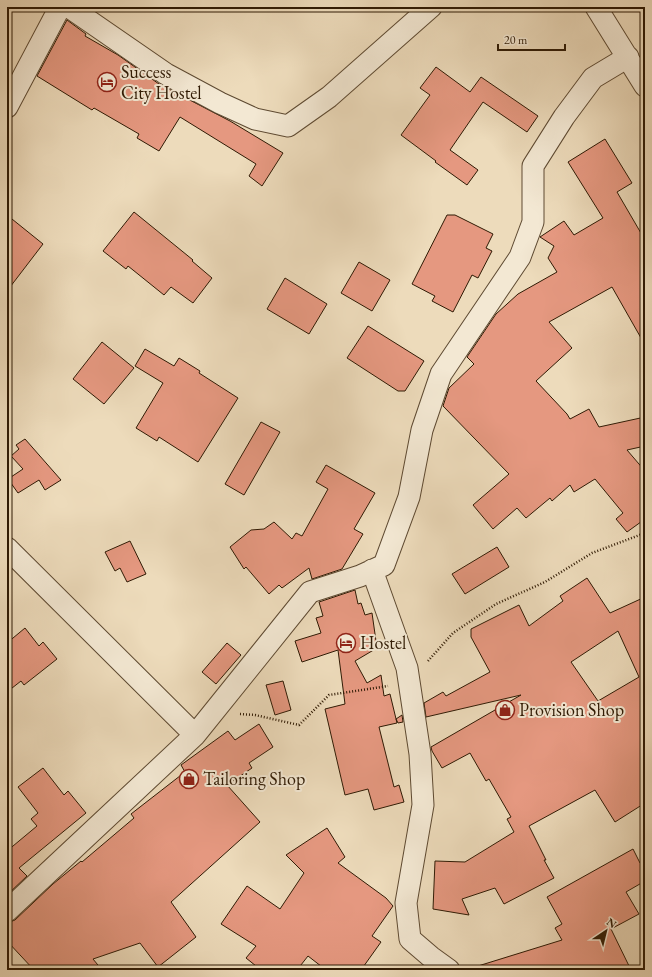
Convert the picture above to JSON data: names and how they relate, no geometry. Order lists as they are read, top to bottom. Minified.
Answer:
{"places":{"hotel":["Success City Hostel","Hostel"],"shop":["Provision Shop","Tailoring Shop"]},"scale_bar":"20 m","north":"top right"}
